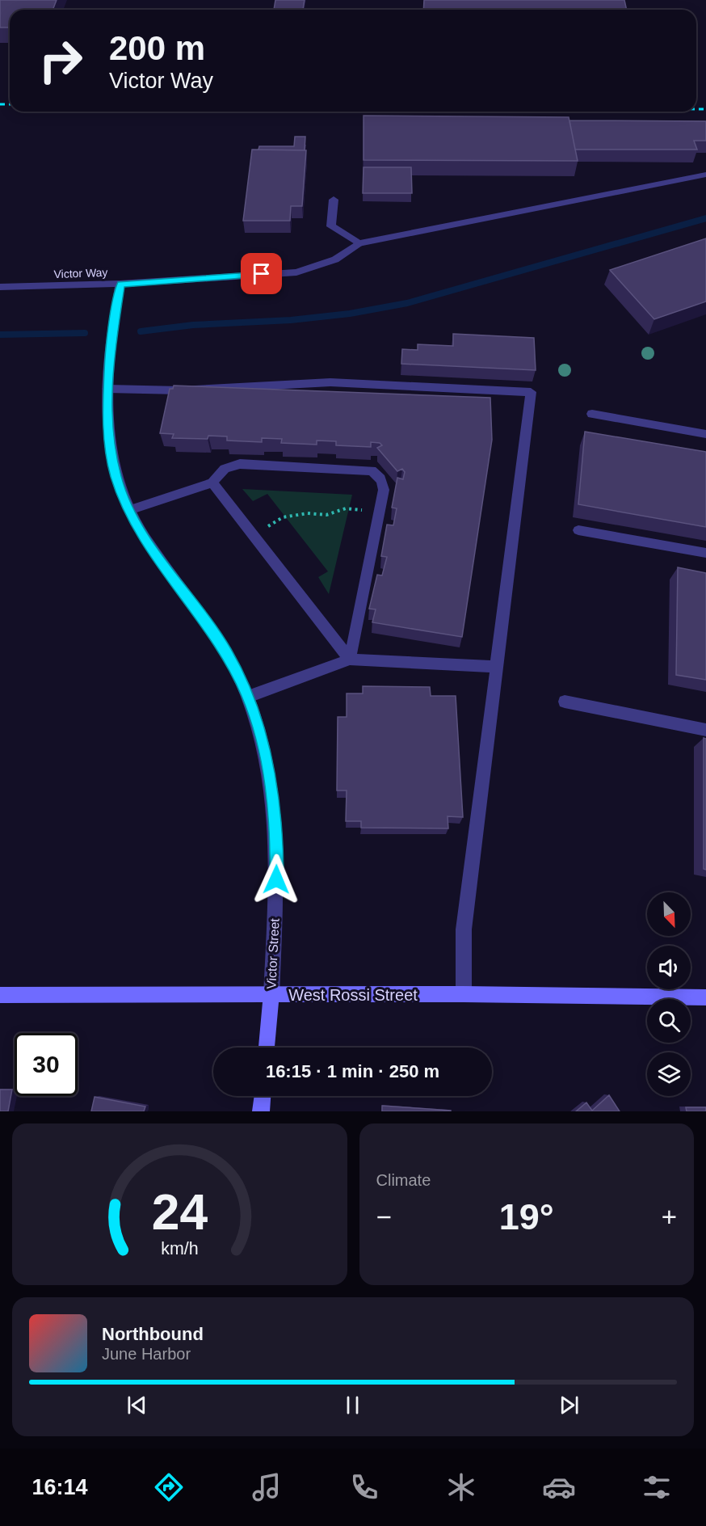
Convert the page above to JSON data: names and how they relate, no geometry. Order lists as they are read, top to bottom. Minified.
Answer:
{"streets":{"main road":["Victor Street","West Rossi Street"],"street":["Victor Way"]},"crossings":[["Victor Way","Victor Street"],["Victor Street","West Rossi Street"]],"north":"bottom right","page":{"turn":["200 m","Victor Way"],"limit":"30","trip":"16:15 · 1 min · 250 m","tile":"Climate","heat":["−","19°","+"],"song":["Northbound","June Harbor"],"tabs":"16:14","gauge":["24","km/h"]}}
